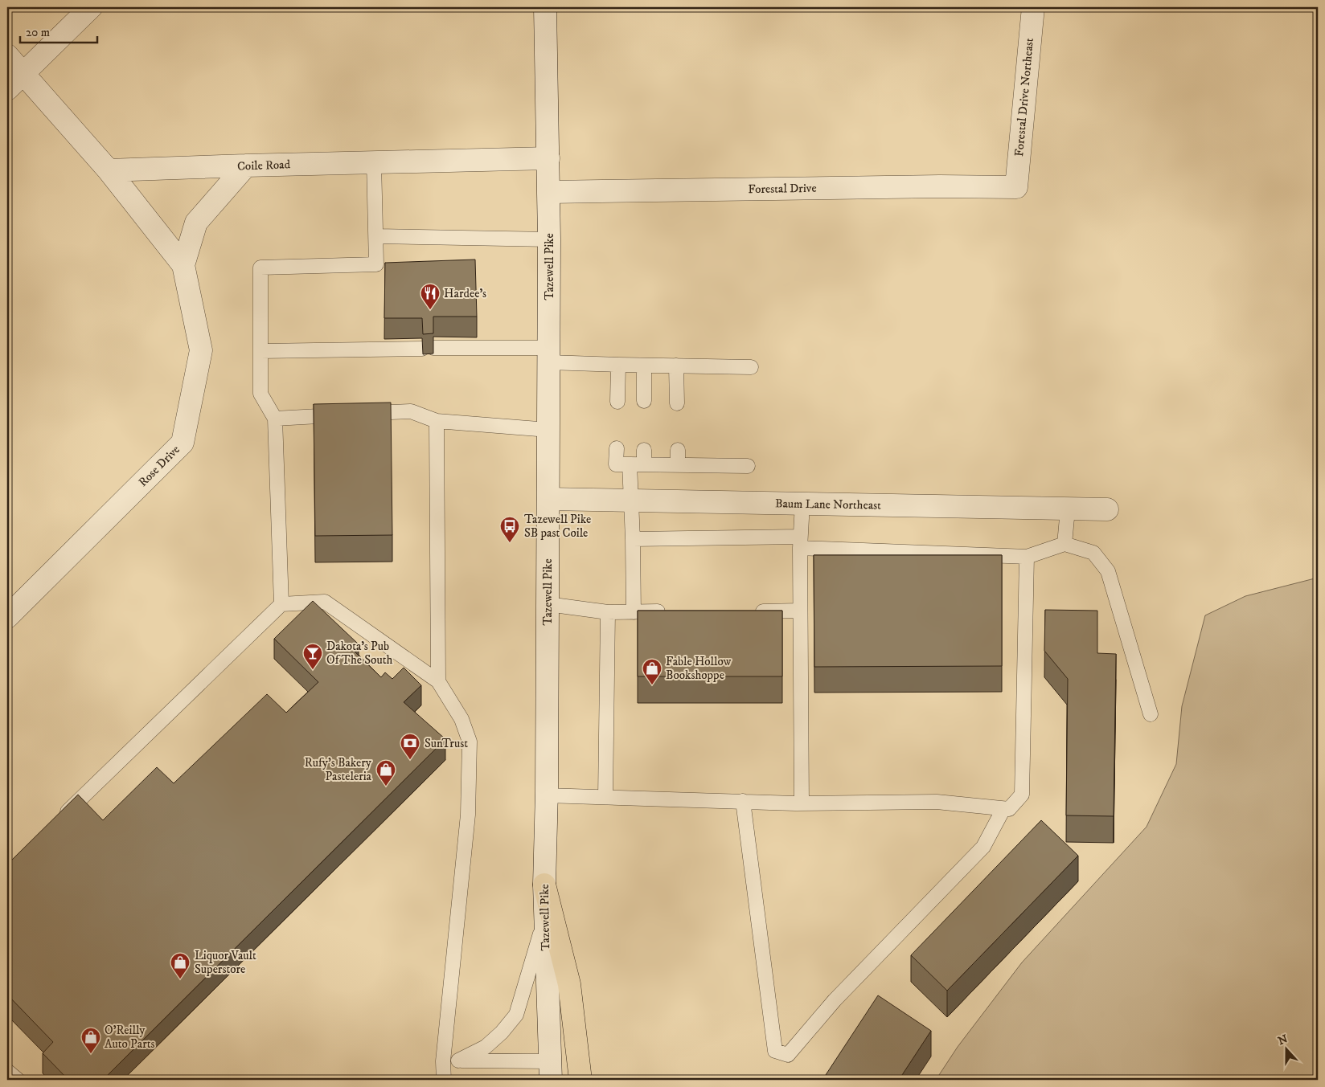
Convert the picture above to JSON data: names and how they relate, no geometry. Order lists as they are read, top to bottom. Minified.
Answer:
{"streets":{"street":["Forestal Drive Northeast","Coile Road","Forestal Drive","Tazewell Pike","Rose Drive","Baum Lane Northeast"]},"crossings":[["Forestal Drive Northeast","Forestal Drive"],["Coile Road","Tazewell Pike"],["Coile Road","Rose Drive"],["Forestal Drive","Tazewell Pike"],["Tazewell Pike","Baum Lane Northeast"]],"places":{"restaurant":["Hardee's"],"bus stop":["Tazewell Pike SB past Coile"],"bar":["Dakota's Pub Of The South"],"shop":["Fable Hollow Bookshoppe","Rufy’s Bakery Pasteleria","Liquor Vault Superstore","O'Reilly Auto Parts"],"bank":["SunTrust"]},"scale_bar":"20 m","north":"top"}
